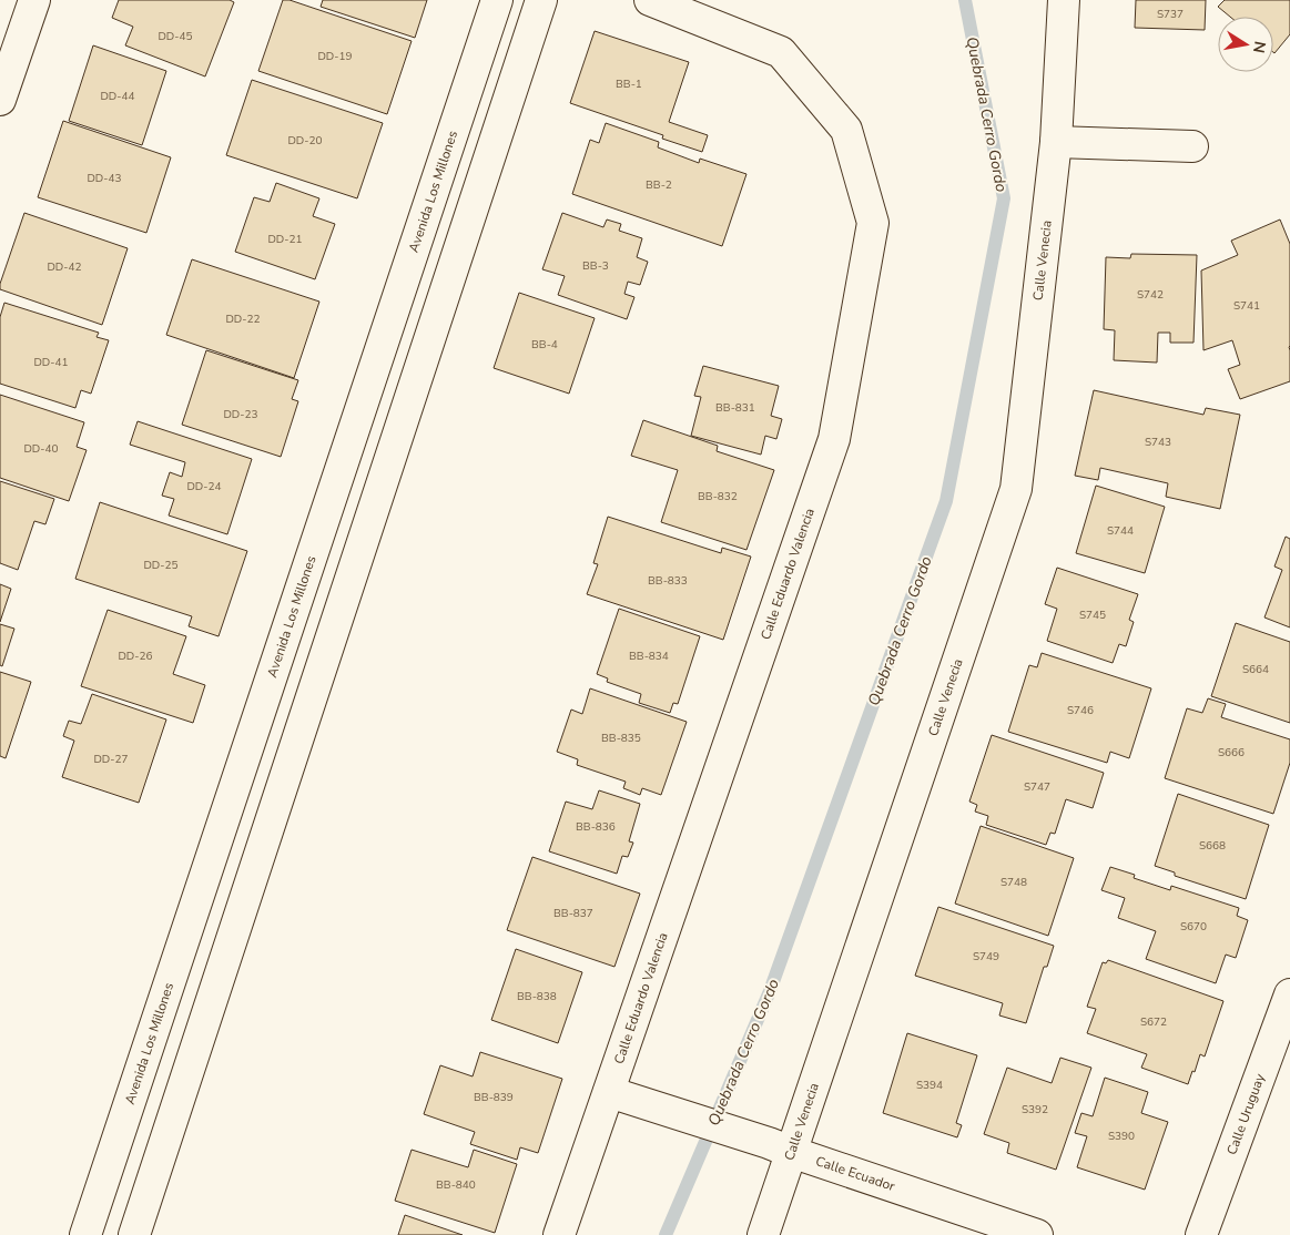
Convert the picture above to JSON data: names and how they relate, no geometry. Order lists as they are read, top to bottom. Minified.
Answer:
{"streets":{"street":["Avenida Los Millones","Calle Venecia","Calle Eduardo Valencia","Calle Uruguay","Calle Ecuador"]},"crossings":[["Calle Venecia","Calle Ecuador"],["Calle Eduardo Valencia","Calle Ecuador"]],"water":["Quebrada Cerro Gordo"],"house_numbers":["S737","DD-45","DD-19","BB-1","DD-44","DD-20","DD-43","BB-2","DD-21","BB-3","DD-42","S742","S741","DD-22","BB-4","DD-41","BB-831","DD-23","S743","DD-40","DD-24","BB-832","S744","DD-25","BB-833","S745","DD-26","BB-834","S664","S746","BB-835","S666","DD-27","S747","BB-836","S668","S748","BB-837","S670","S749","BB-838","S672","S394","BB-839","S392","S390","BB-840"],"north":"right"}
